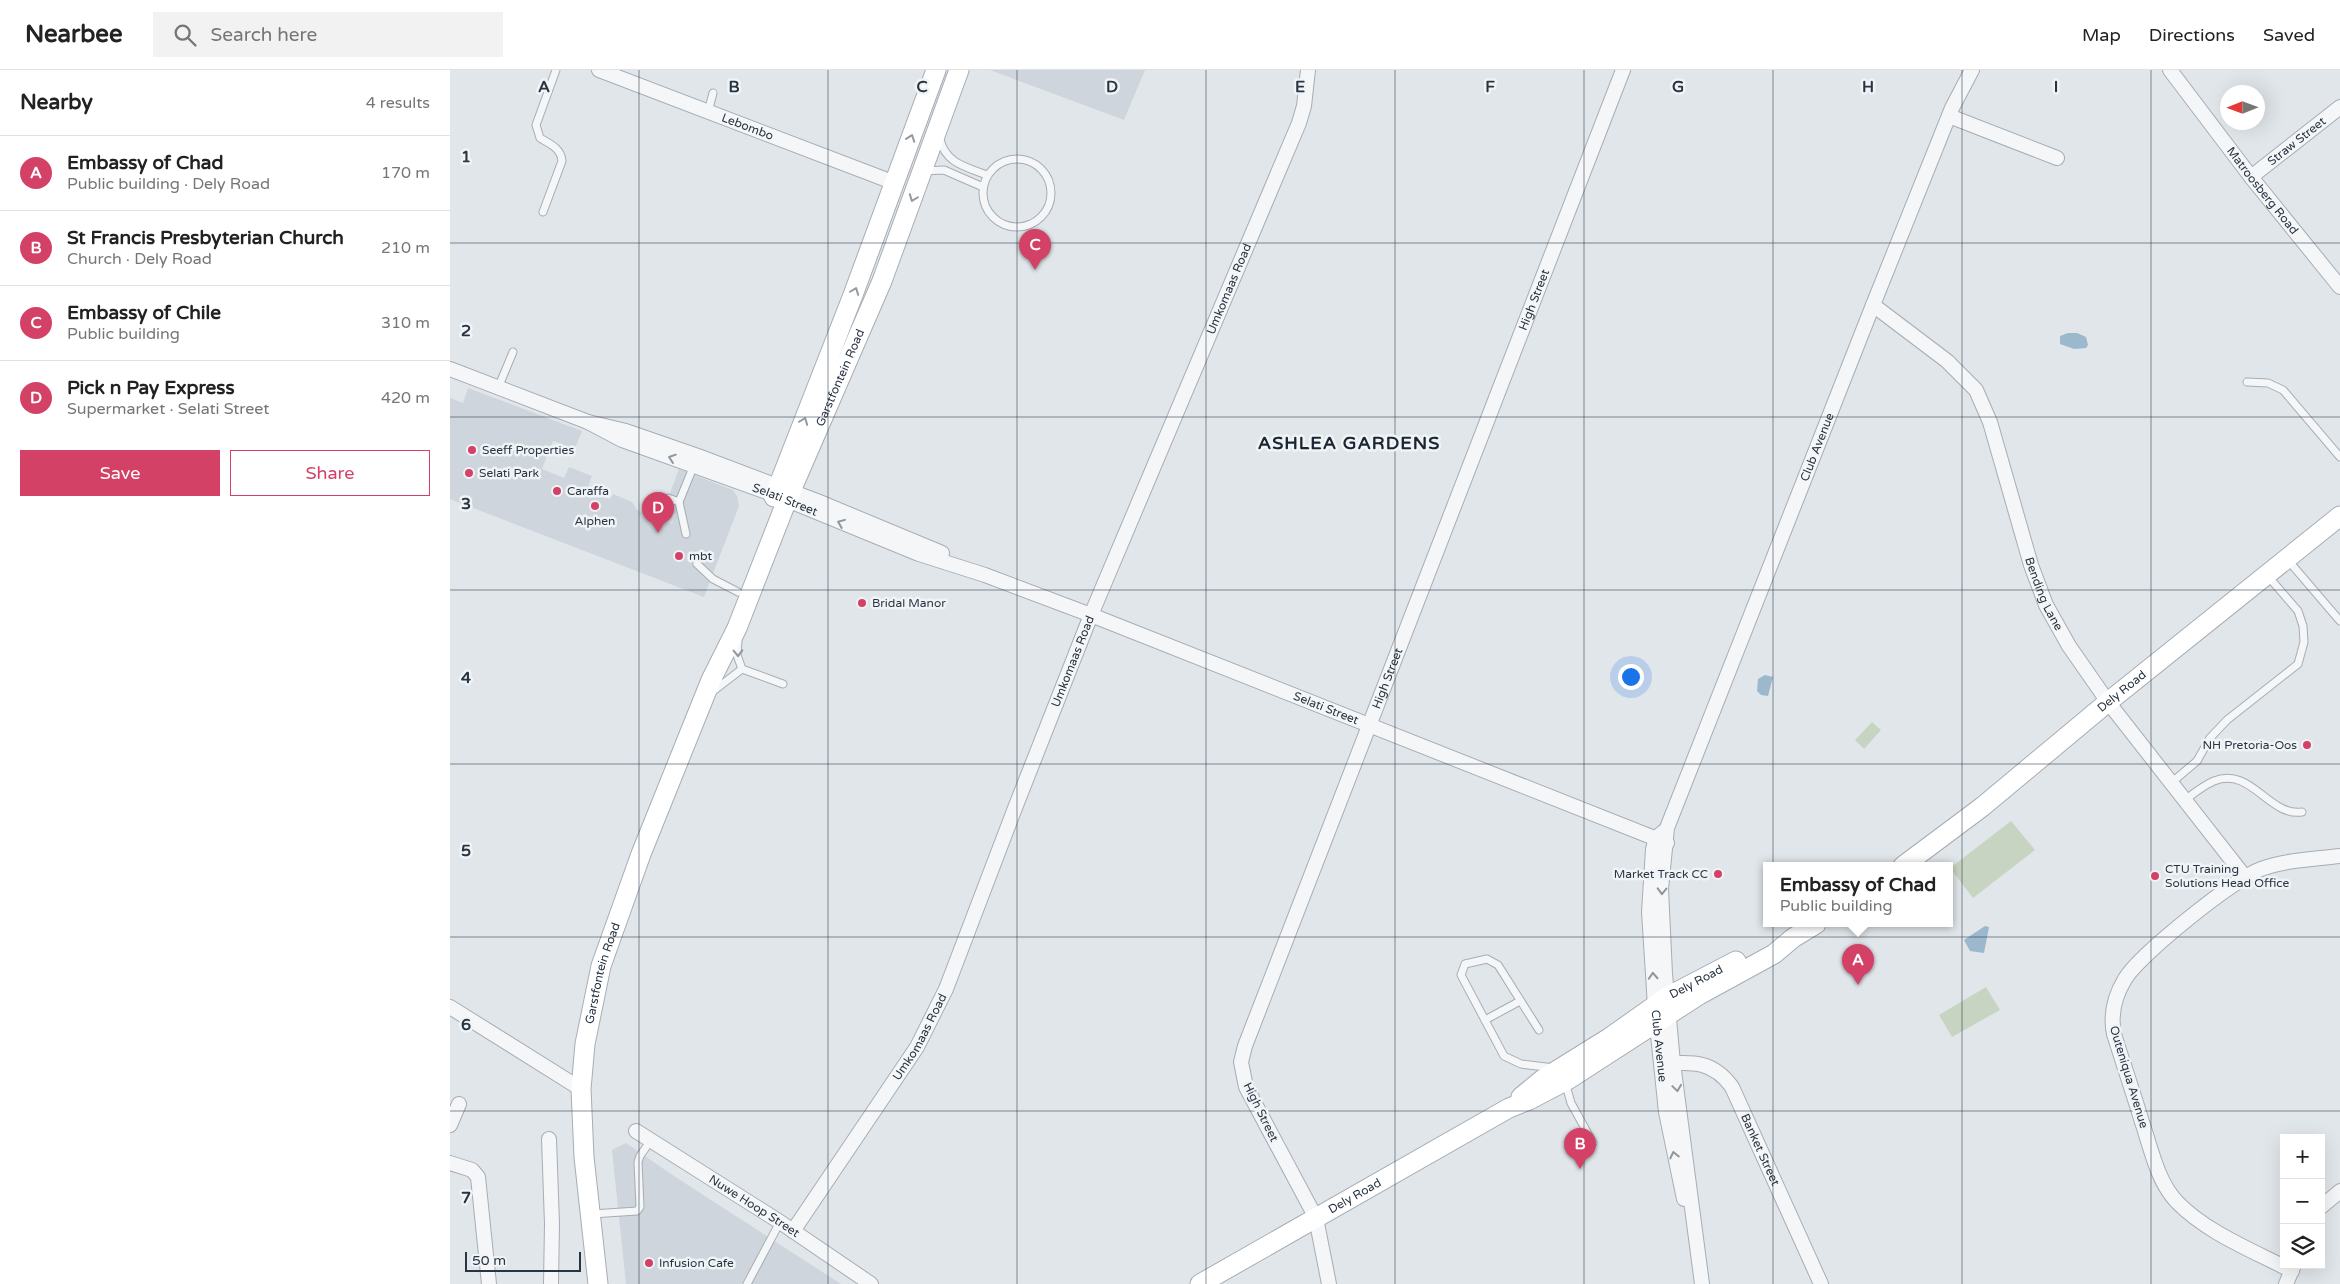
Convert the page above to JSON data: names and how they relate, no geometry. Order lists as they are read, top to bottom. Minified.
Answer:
{"streets":{"main road":["Garstfontein Road","Dely Road"],"street":["Lebombo","Straw Street","Matroosberg Road","Umkomaas Road","High Street","Club Avenue","Selati Street","Bending Lane","Outeniqua Avenue","Banket Street","Nuwe Hoop Street"]},"crossings":[["Lebombo","Garstfontein Road"],["Straw Street","Matroosberg Road"],["Umkomaas Road","Selati Street"],["Umkomaas Road","Nuwe Hoop Street"],["High Street","Selati Street"],["High Street","Dely Road"],["Garstfontein Road","Selati Street"],["Club Avenue","Selati Street"],["Club Avenue","Bending Lane"],["Club Avenue","Dely Road"],["Club Avenue","Banket Street"],["Bending Lane","Dely Road"],["Bending Lane","Outeniqua Avenue"]],"districts":["ASHLEA GARDENS"],"places":["Seeff Properties","Selati Park","Caraffa","Alphen","mbt","Bridal Manor","NH Pretoria-Oos","Market Track CC","CTU Training Solutions Head Office","Infusion Cafe"],"scale_bar":"50 m","north":"left","page":{"header":"Nearbee","search":"Search here","nav":["Map","Directions","Saved"],"heading":["Nearby","4 results"],"list":[{"mark":"A","name":"Embassy of Chad","note":"Public building · Dely Road","value":"170 m"},{"mark":"B","name":"St Francis Presbyterian Church","note":"Church · Dely Road","value":"210 m"},{"mark":"C","name":"Embassy of Chile","note":"Public building","value":"310 m"},{"mark":"D","name":"Pick n Pay Express","note":"Supermarket · Selati Street","value":"420 m"}],"pins":["C","D","A","B"],"buttons":["Save","Share"],"popup":["Embassy of Chad","Public building"],"map_buttons":["+","−"],"scale":"50 m"},"grid":{"columns":["A","B","C","D","E","F","G","H","I"],"rows":["1","2","3","4","5","6","7"]}}
